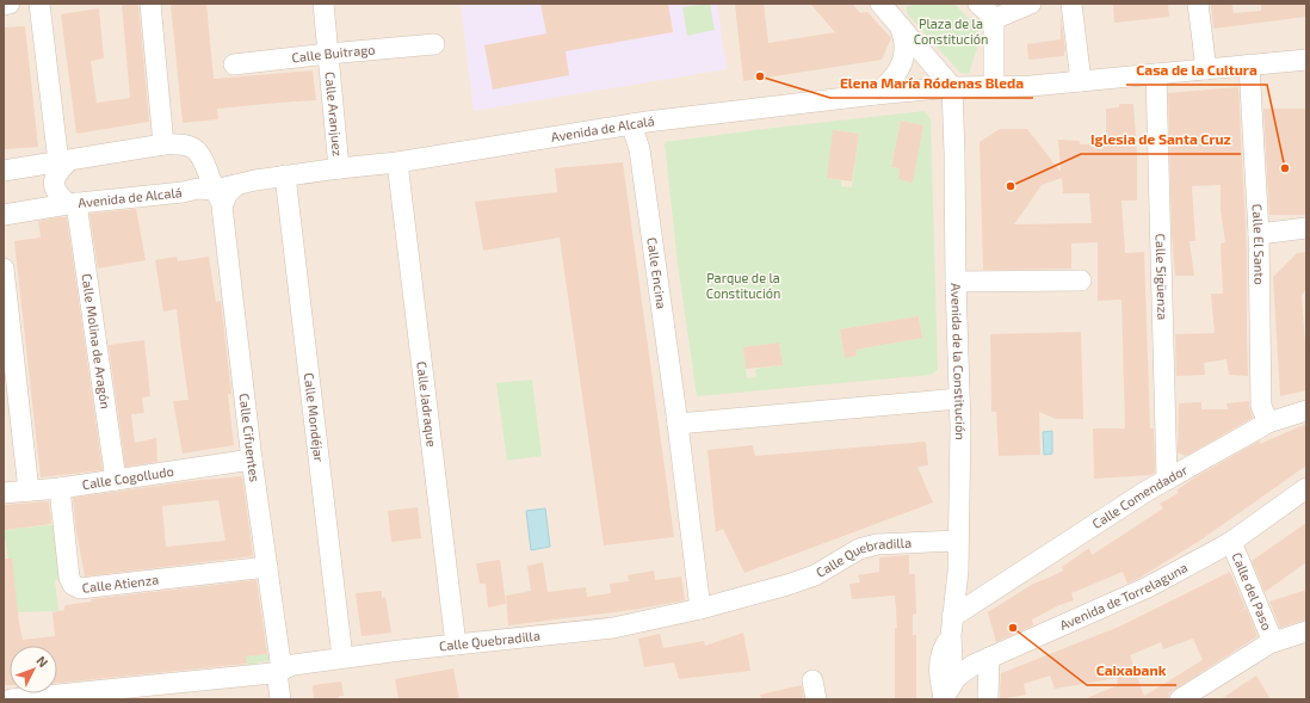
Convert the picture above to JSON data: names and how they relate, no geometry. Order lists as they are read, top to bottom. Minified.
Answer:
{"streets":{"street":["Calle Buitrago","Calle Aranjuez","Avenida de Alcalá","Calle El Santo","Calle Encina","Calle Sigüenza","Calle Molina de Aragón","Avenida de la Constitución","Calle Jadraque","Calle Mondéjar","Calle Cifuentes","Calle Cogolludo","Calle Comendador","Calle Quebradilla","Calle Atienza","Calle del Paso","Avenida de Torrelaguna"]},"crossings":[["Calle Buitrago","Calle Aranjuez"],["Calle Aranjuez","Avenida de Alcalá"],["Avenida de Alcalá","Calle El Santo"],["Avenida de Alcalá","Calle Encina"],["Avenida de Alcalá","Calle Sigüenza"],["Avenida de Alcalá","Calle Molina de Aragón"],["Avenida de Alcalá","Avenida de la Constitución"],["Avenida de Alcalá","Calle Jadraque"],["Avenida de Alcalá","Calle Mondéjar"],["Avenida de Alcalá","Calle Cifuentes"],["Calle El Santo","Calle Comendador"],["Calle Encina","Calle Quebradilla"],["Calle Sigüenza","Calle Comendador"],["Calle Molina de Aragón","Calle Cogolludo"],["Avenida de la Constitución","Calle Comendador"],["Avenida de la Constitución","Calle Quebradilla"],["Avenida de la Constitución","Avenida de Torrelaguna"],["Calle Jadraque","Calle Quebradilla"],["Calle Mondéjar","Calle Quebradilla"],["Calle Cifuentes","Calle Cogolludo"],["Calle Cifuentes","Calle Quebradilla"],["Calle Cifuentes","Calle Atienza"],["Calle Cogolludo","Calle Atienza"],["Calle del Paso","Avenida de Torrelaguna"]],"parks":["Plaza de la Constitución","Parque de la Constitución"],"places":["Elena María Ródenas Bleda","Casa de la Cultura","Iglesia de Santa Cruz","Caixabank"],"north":"top right"}
